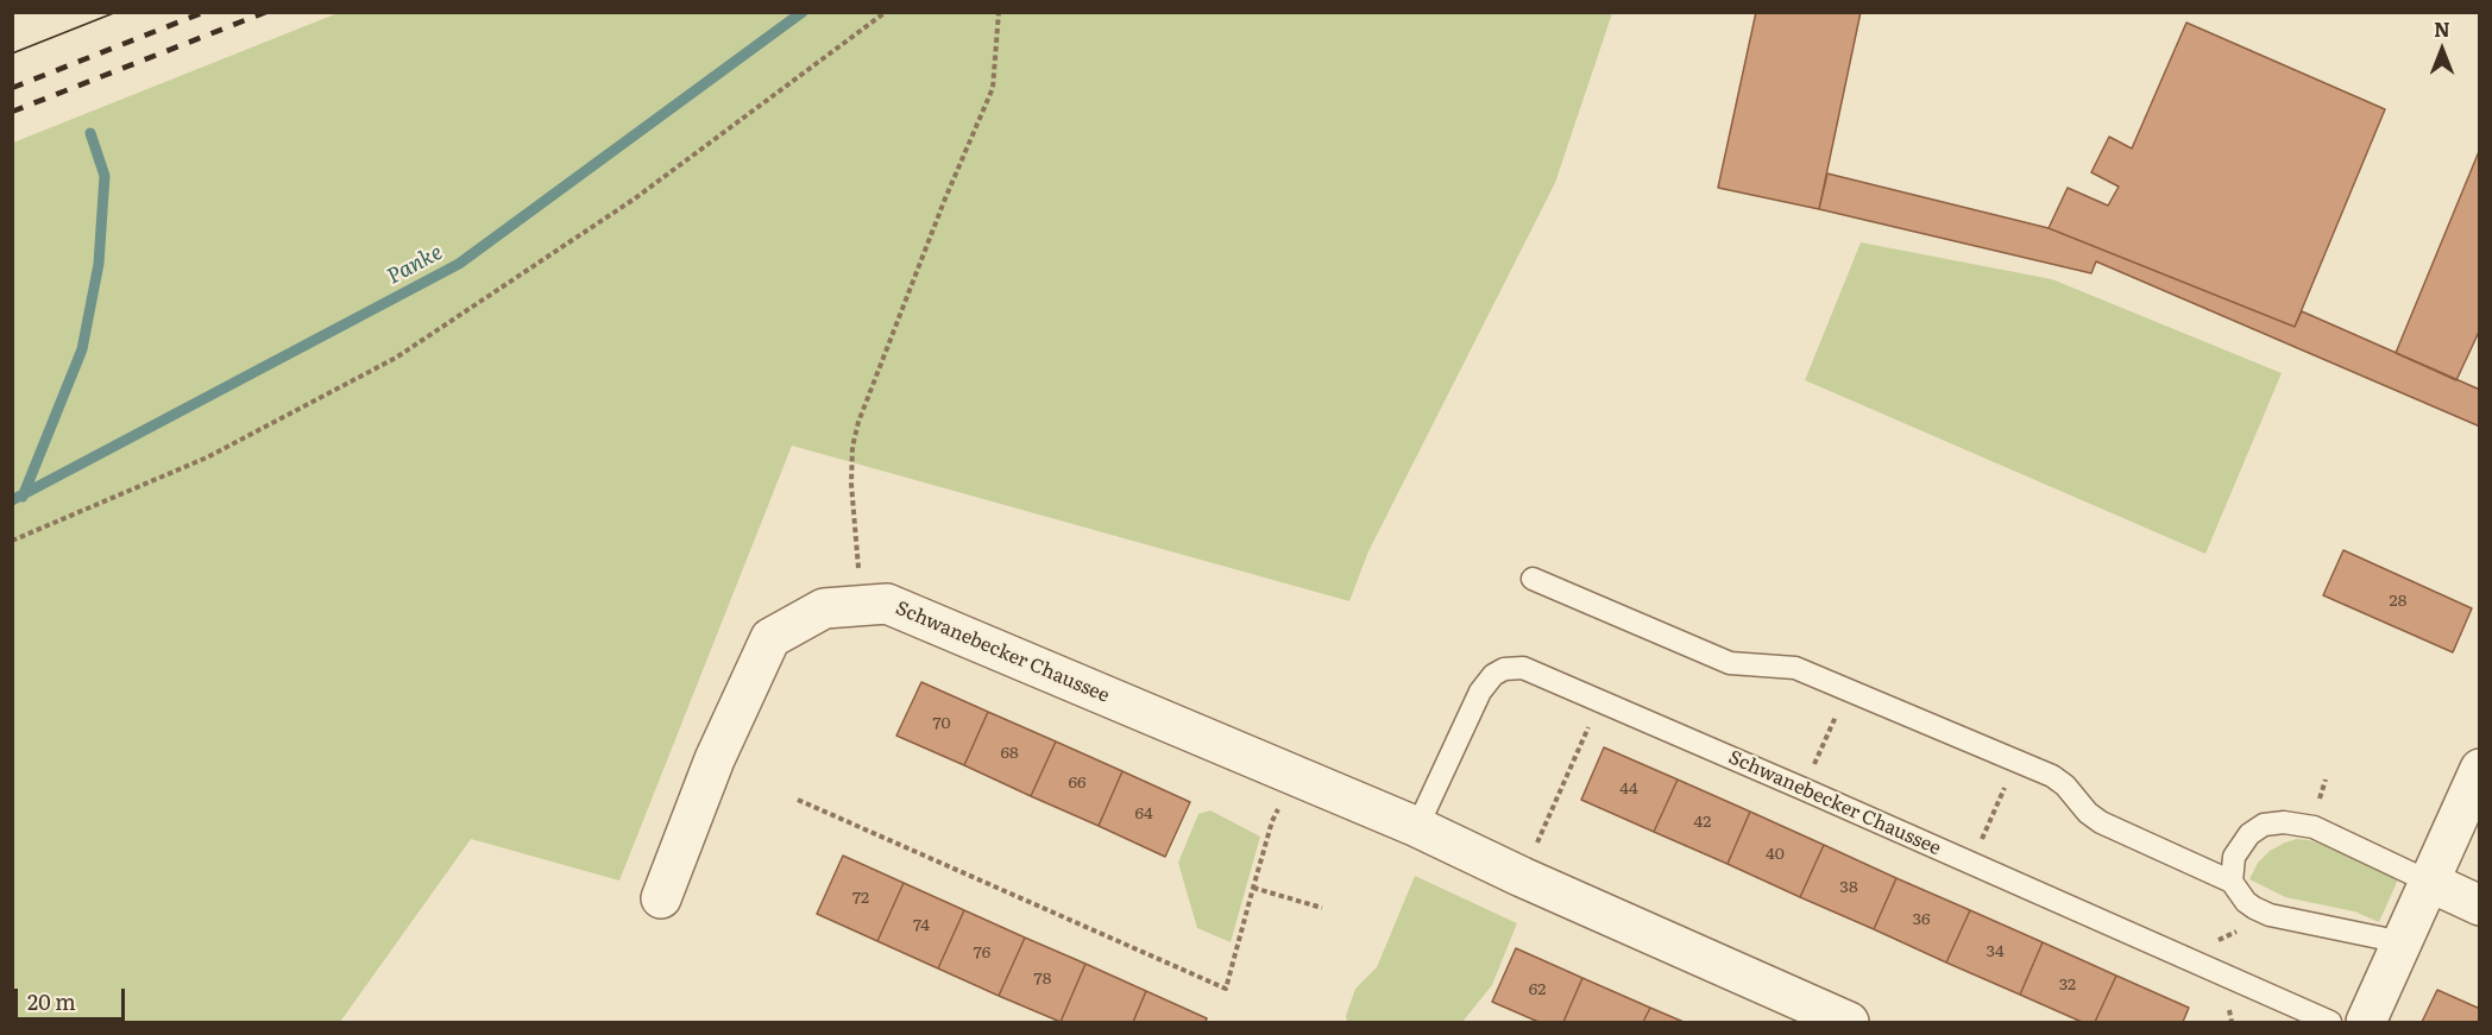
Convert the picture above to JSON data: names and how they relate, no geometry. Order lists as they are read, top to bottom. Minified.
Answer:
{"streets":{"street":["Schwanebecker Chaussee"]},"water":["Panke"],"house_numbers":["28","70","68","66","44","64","42","40","38","72","36","74","34","76","78","32","62"],"scale_bar":"20 m","north":"top"}
